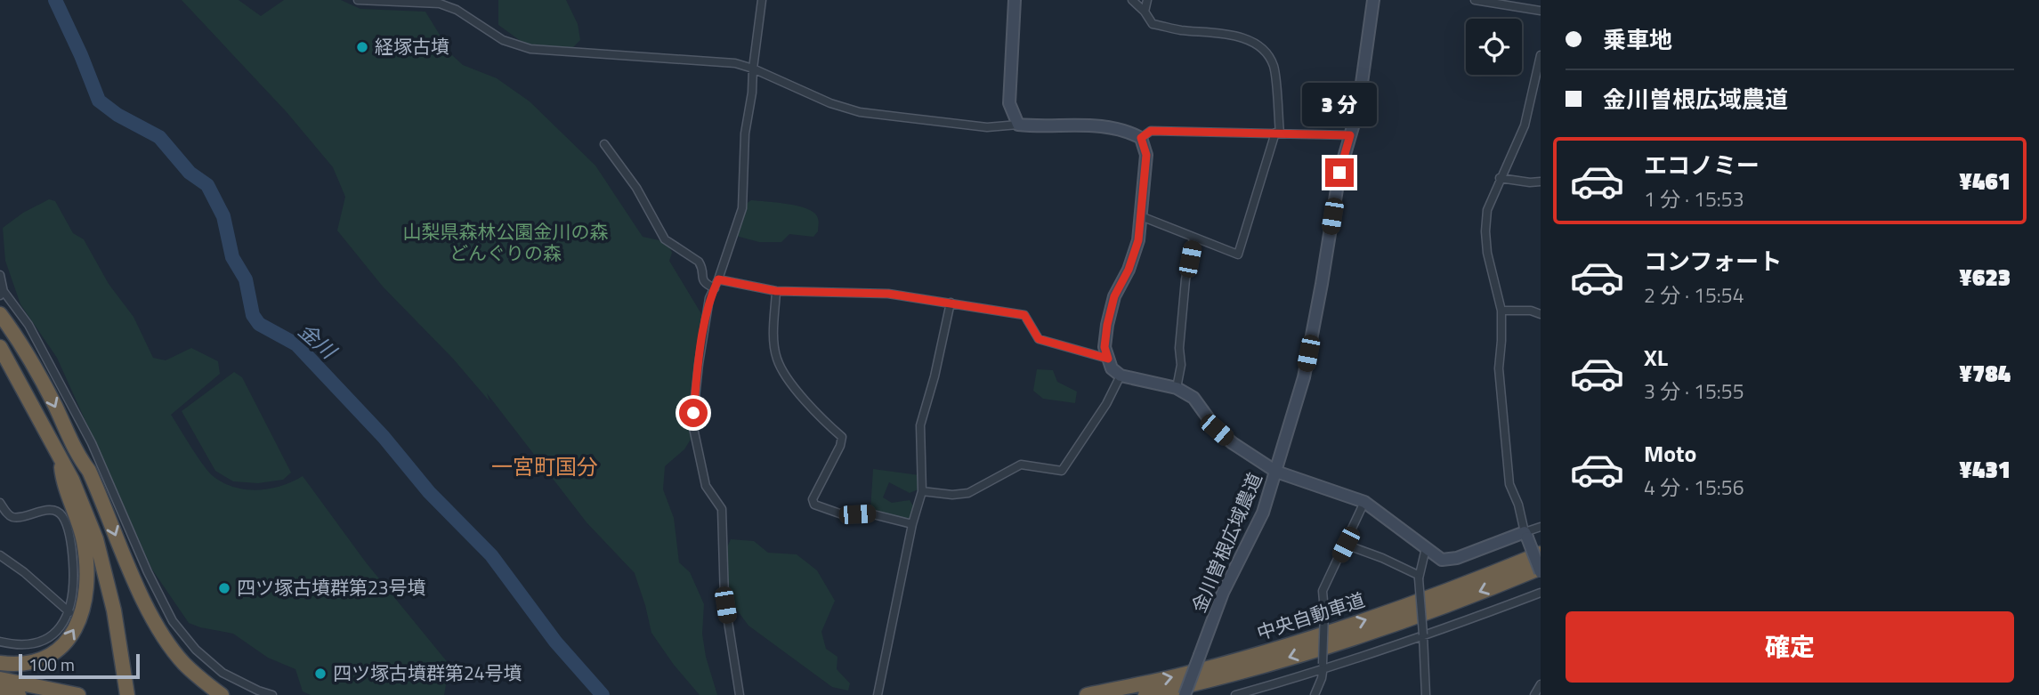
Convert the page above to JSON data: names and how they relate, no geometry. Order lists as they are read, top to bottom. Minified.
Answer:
{"streets":{"highway":["中央自動車道"],"street":["金川曽根広域農道"]},"districts":["一宮町国分"],"water":["金川"],"parks":["山梨県森林公園金川の森 どんぐりの森"],"places":["経塚古墳","四ツ塚古墳群第23号墳","四ツ塚古墳群第24号墳"],"scale_bar":"100 m","page":{"banner":["乗車地","金川曽根広域農道"],"bubble":"3 分","list":[{"name":"エコノミー","note":"1 分 · 15:53","value":"¥461"},{"name":"コンフォート","note":"2 分 · 15:54","value":"¥623"},{"name":"XL","note":"3 分 · 15:55","value":"¥784"},{"name":"Moto","note":"4 分 · 15:56","value":"¥431"}],"buttons":"確定","scale":"100 m"}}
